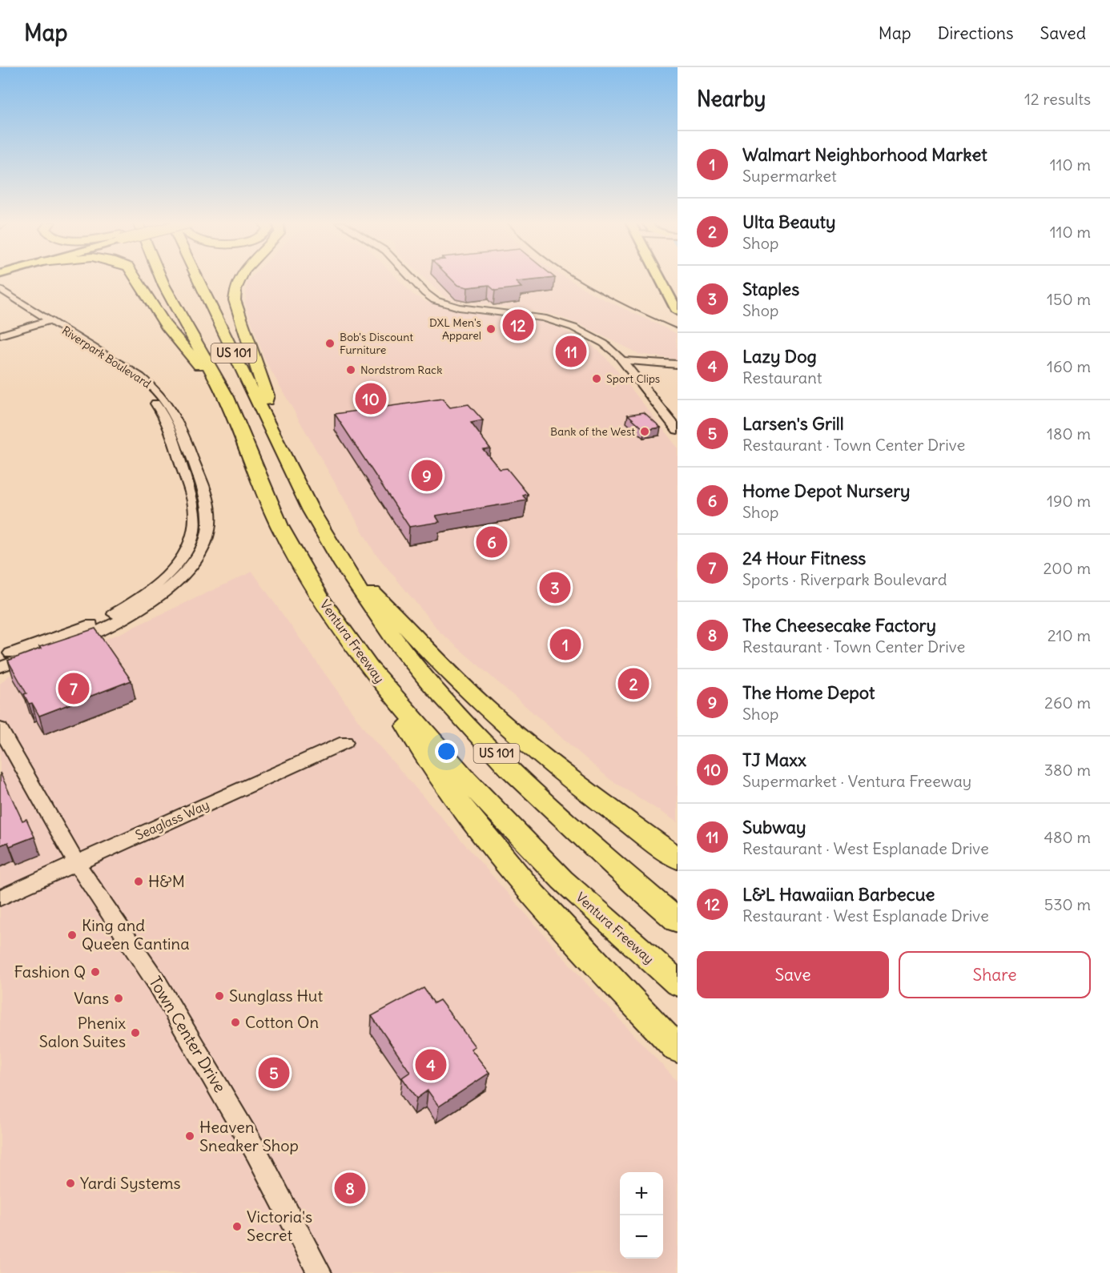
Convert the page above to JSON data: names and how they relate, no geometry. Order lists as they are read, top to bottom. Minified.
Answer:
{"streets":{"highway":["US 101","Ventura Freeway"],"street":["Riverpark Boulevard","Seaglass Way","Town Center Drive"]},"crossings":[["Seaglass Way","Town Center Drive"]],"places":["DXL Men's Apparel","Bob's Discount Furniture","Nordstrom Rack","Sport Clips","Bank of the West","H&M","King and Queen Cantina","Fashion Q","Sunglass Hut","Vans","Cotton On","Phenix Salon Suites","Heaven Sneaker Shop","Yardi Systems","Victoria's Secret"],"page":{"header":"Map","nav":["Map","Directions","Saved"],"heading":["Nearby","12 results"],"list":[{"mark":"1","name":"Walmart Neighborhood Market","note":"Supermarket","value":"110 m"},{"mark":"2","name":"Ulta Beauty","note":"Shop","value":"110 m"},{"mark":"3","name":"Staples","note":"Shop","value":"150 m"},{"mark":"4","name":"Lazy Dog","note":"Restaurant","value":"160 m"},{"mark":"5","name":"Larsen's Grill","note":"Restaurant · Town Center Drive","value":"180 m"},{"mark":"6","name":"Home Depot Nursery","note":"Shop","value":"190 m"},{"mark":"7","name":"24 Hour Fitness","note":"Sports · Riverpark Boulevard","value":"200 m"},{"mark":"8","name":"The Cheesecake Factory","note":"Restaurant · Town Center Drive","value":"210 m"},{"mark":"9","name":"The Home Depot","note":"Shop","value":"260 m"},{"mark":"10","name":"TJ Maxx","note":"Supermarket · Ventura Freeway","value":"380 m"},{"mark":"11","name":"Subway","note":"Restaurant · West Esplanade Drive","value":"480 m"},{"mark":"12","name":"L&L Hawaiian Barbecue","note":"Restaurant · West Esplanade Drive","value":"530 m"}],"pins":["12","11","10","9","6","3","1","2","7","4","5","8"],"buttons":["Save","Share"],"map_buttons":["+","−"]}}
